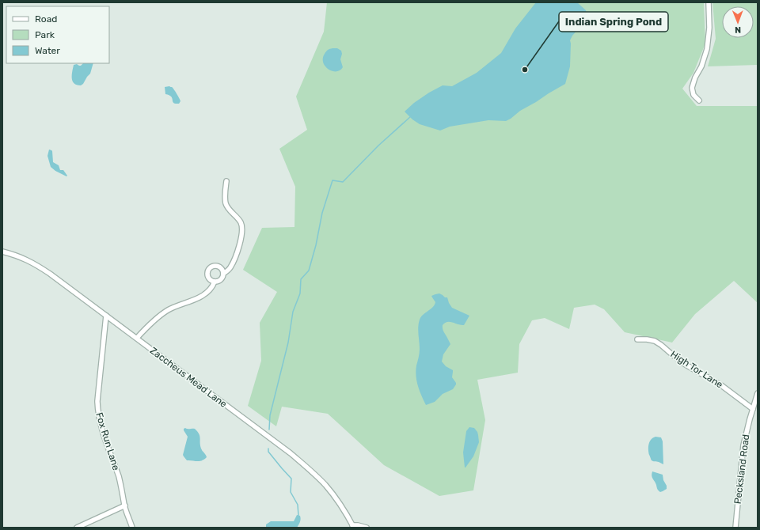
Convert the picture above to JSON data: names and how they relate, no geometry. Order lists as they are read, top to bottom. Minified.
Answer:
{"streets":{"street":["High Tor Lane","Zaccheus Mead Lane","Fox Run Lane","Pecksland Road"]},"crossings":[["High Tor Lane","Pecksland Road"],["Zaccheus Mead Lane","Fox Run Lane"]],"places":["Indian Spring Pond"],"legend":["Road","Park","Water"],"north":"bottom"}
